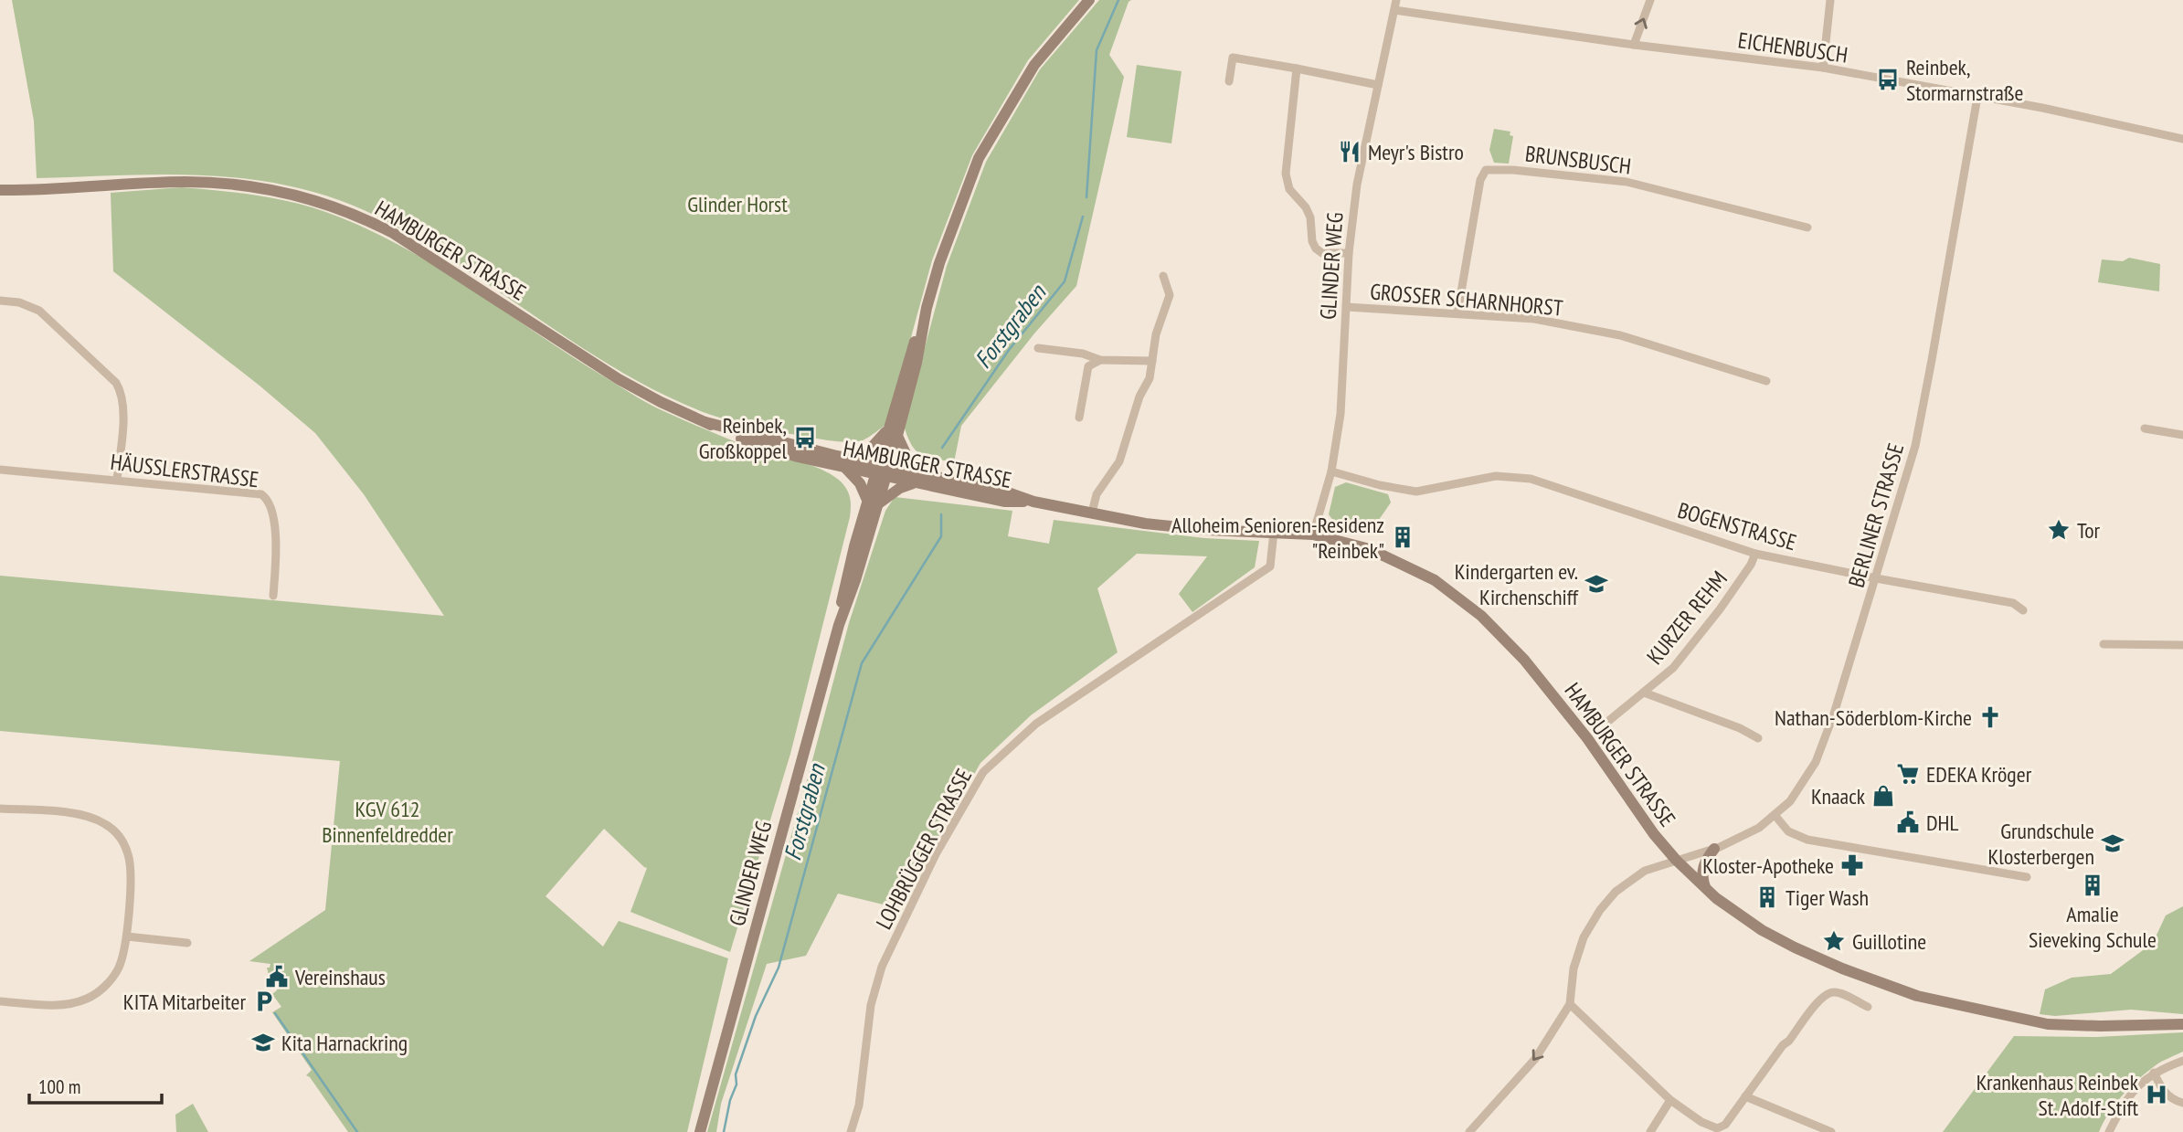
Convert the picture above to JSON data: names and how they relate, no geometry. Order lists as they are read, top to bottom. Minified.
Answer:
{"streets":{"main road":["HAMBURGER STRASSE","GLINDER WEG"],"street":["EICHENBUSCH","BRUNSBUSCH","GROSSER SCHARNHORST","HÄUSSLERSTRASSE","BERLINER STRASSE","BOGENSTRASSE","KURZER REHM","LOHBRÜGGER STRASSE"]},"crossings":[["EICHENBUSCH","GLINDER WEG"],["EICHENBUSCH","BERLINER STRASSE"],["BRUNSBUSCH","GROSSER SCHARNHORST"],["HAMBURGER STRASSE","GLINDER WEG"],["HAMBURGER STRASSE","BERLINER STRASSE"],["HAMBURGER STRASSE","LOHBRÜGGER STRASSE"],["GLINDER WEG","GROSSER SCHARNHORST"],["GLINDER WEG","BOGENSTRASSE"],["BERLINER STRASSE","BOGENSTRASSE"],["BOGENSTRASSE","KURZER REHM"]],"water":["Forstgraben"],"parks":["Glinder Horst","KGV 612 Binnenfeldredder"],"places":{"bus stop":["Reinbek, Stormarnstraße","Reinbek, Großkoppel"],"restaurant":["Meyr's Bistro"],"place":["Tor","Guillotine"],"building":["Alloheim Senioren-Residenz \"Reinbek\"","Amalie Sieveking Schule","Tiger Wash"],"school or university":["Kindergarten ev. Kirchenschiff","Grundschule Klosterbergen","Kita Harnackring"],"church":["Nathan-Söderblom-Kirche"],"supermarket":["EDEKA Kröger"],"shop":["Knaack"],"public building":["DHL","Vereinshaus"],"pharmacy":["Kloster-Apotheke"],"parking":["KITA Mitarbeiter"],"hospital":["Krankenhaus Reinbek St. Adolf-Stift"]},"scale_bar":"100 m"}
